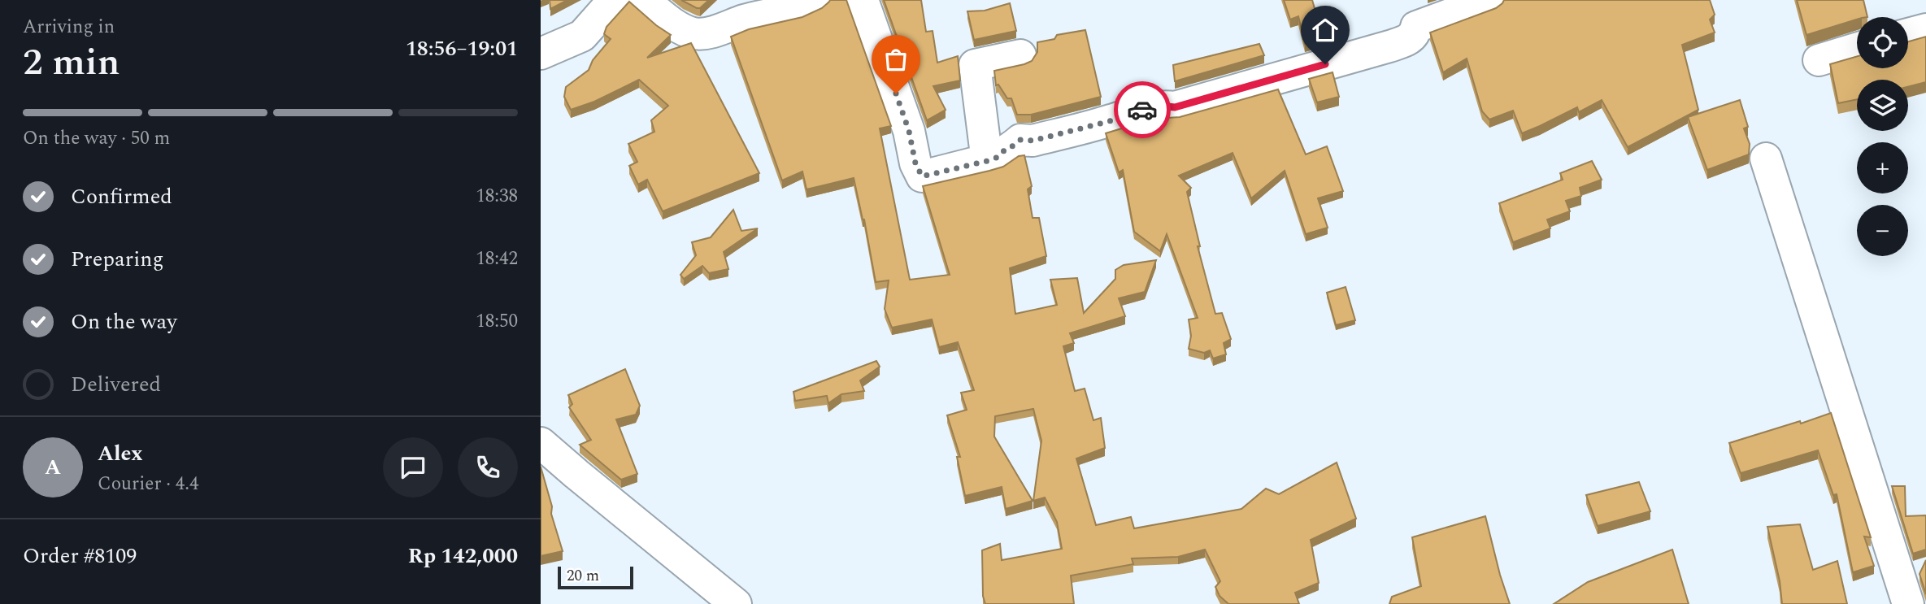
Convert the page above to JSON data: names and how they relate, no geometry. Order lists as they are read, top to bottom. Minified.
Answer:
{"scale_bar":"20 m","page":{"heading":["2 min","Arriving in","18:56–19:01"],"panel":["Alex","Courier · 4.4","Order #8109","Rp 142,000"],"map_buttons":["+","−"],"bar":"On the way · 50 m","list":[["Confirmed","18:38"],["Preparing","18:42"],["On the way","18:50"],"Delivered"],"round":"A","scale":"20 m"}}
